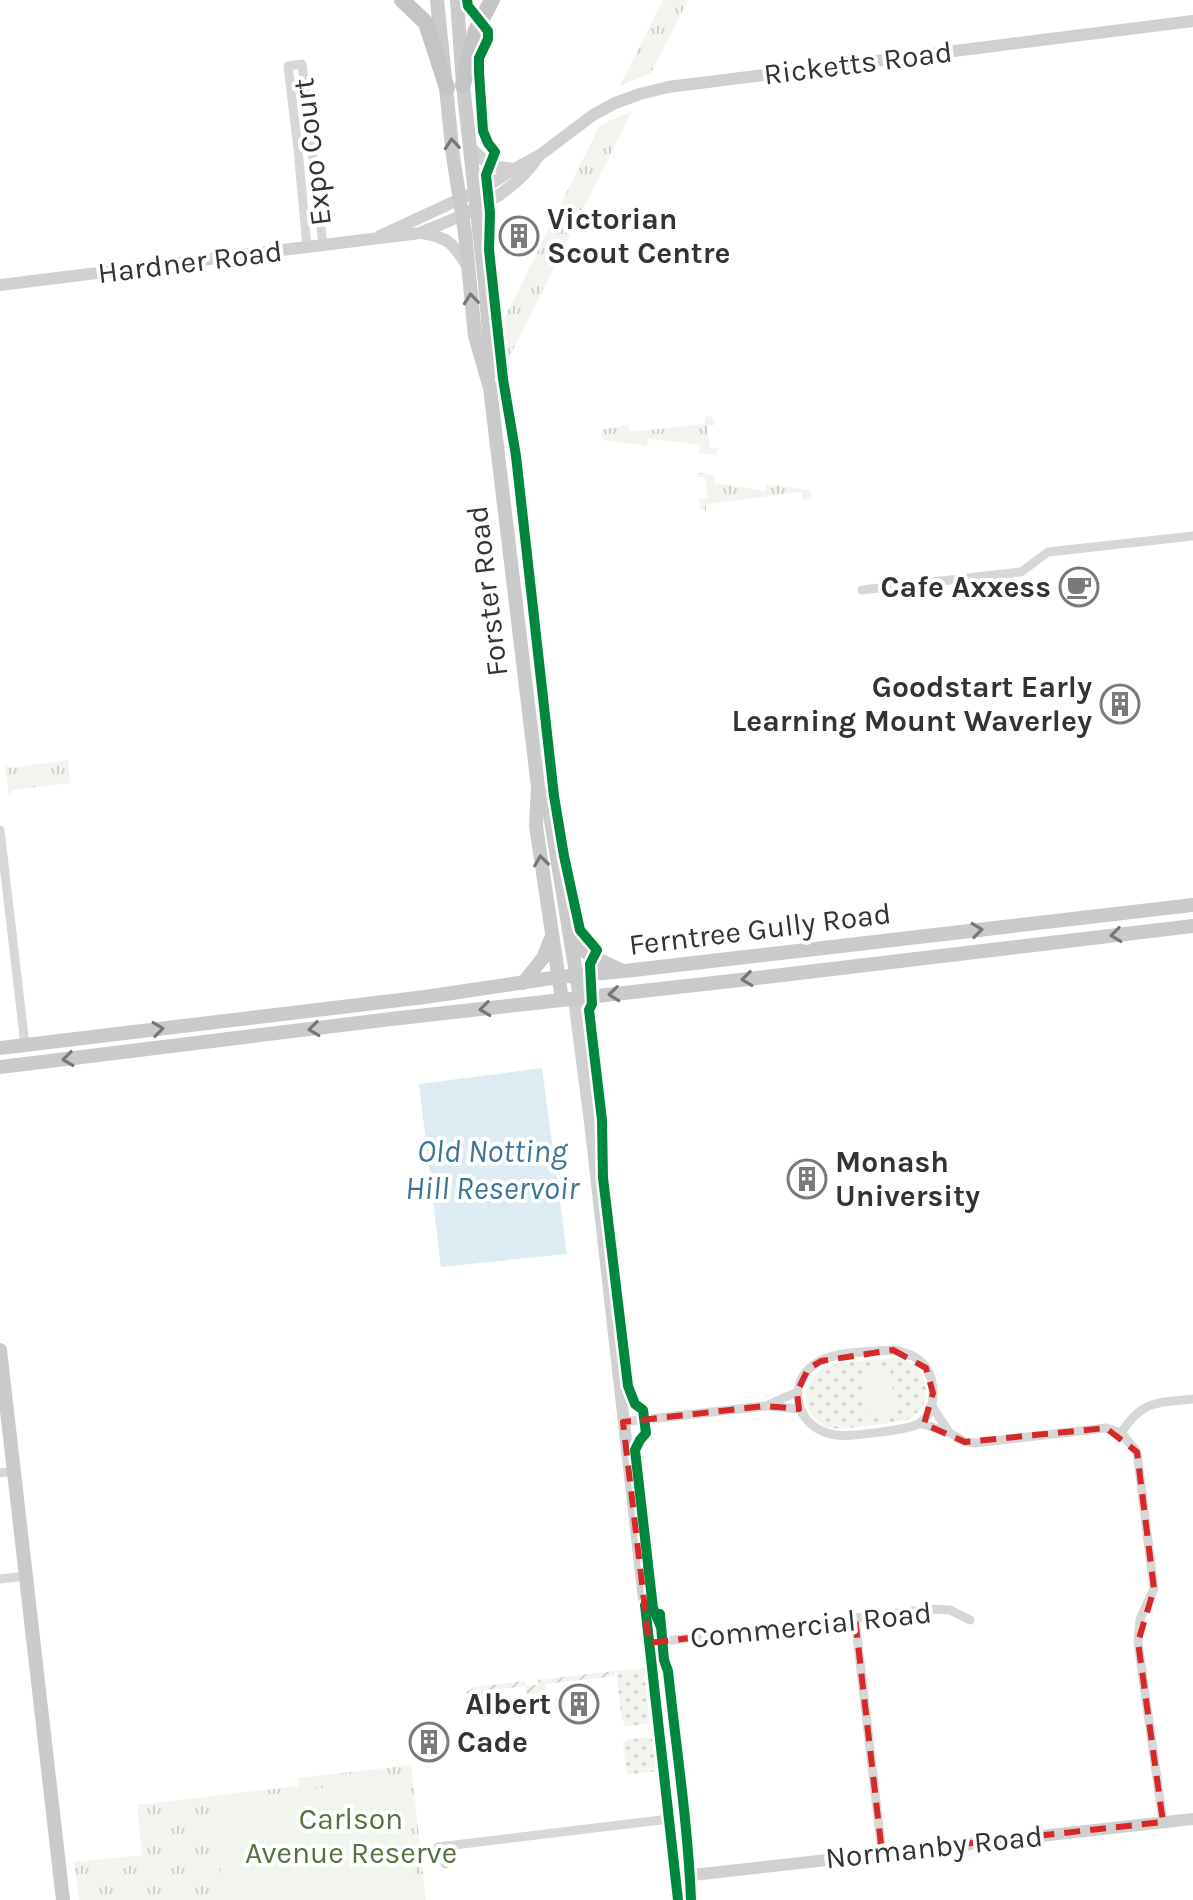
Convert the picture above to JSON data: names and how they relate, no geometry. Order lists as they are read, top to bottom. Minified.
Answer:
{"streets":{"main road":["Forster Road","Ferntree Gully Road"],"street":["Ricketts Road","Expo Court","Hardner Road","Commercial Road","Normanby Road"]},"crossings":[["Ricketts Road","Hardner Road"],["Ricketts Road","Forster Road"],["Expo Court","Hardner Road"],["Hardner Road","Forster Road"],["Forster Road","Ferntree Gully Road"]],"water":["Old Notting Hill Reservoir"],"parks":["Carlson Avenue Reserve"],"places":{"building":["Victorian Scout Centre","Goodstart Early Learning Mount Waverley","Monash University","Albert","Cade"],"cafe":["Cafe Axxess"]}}
